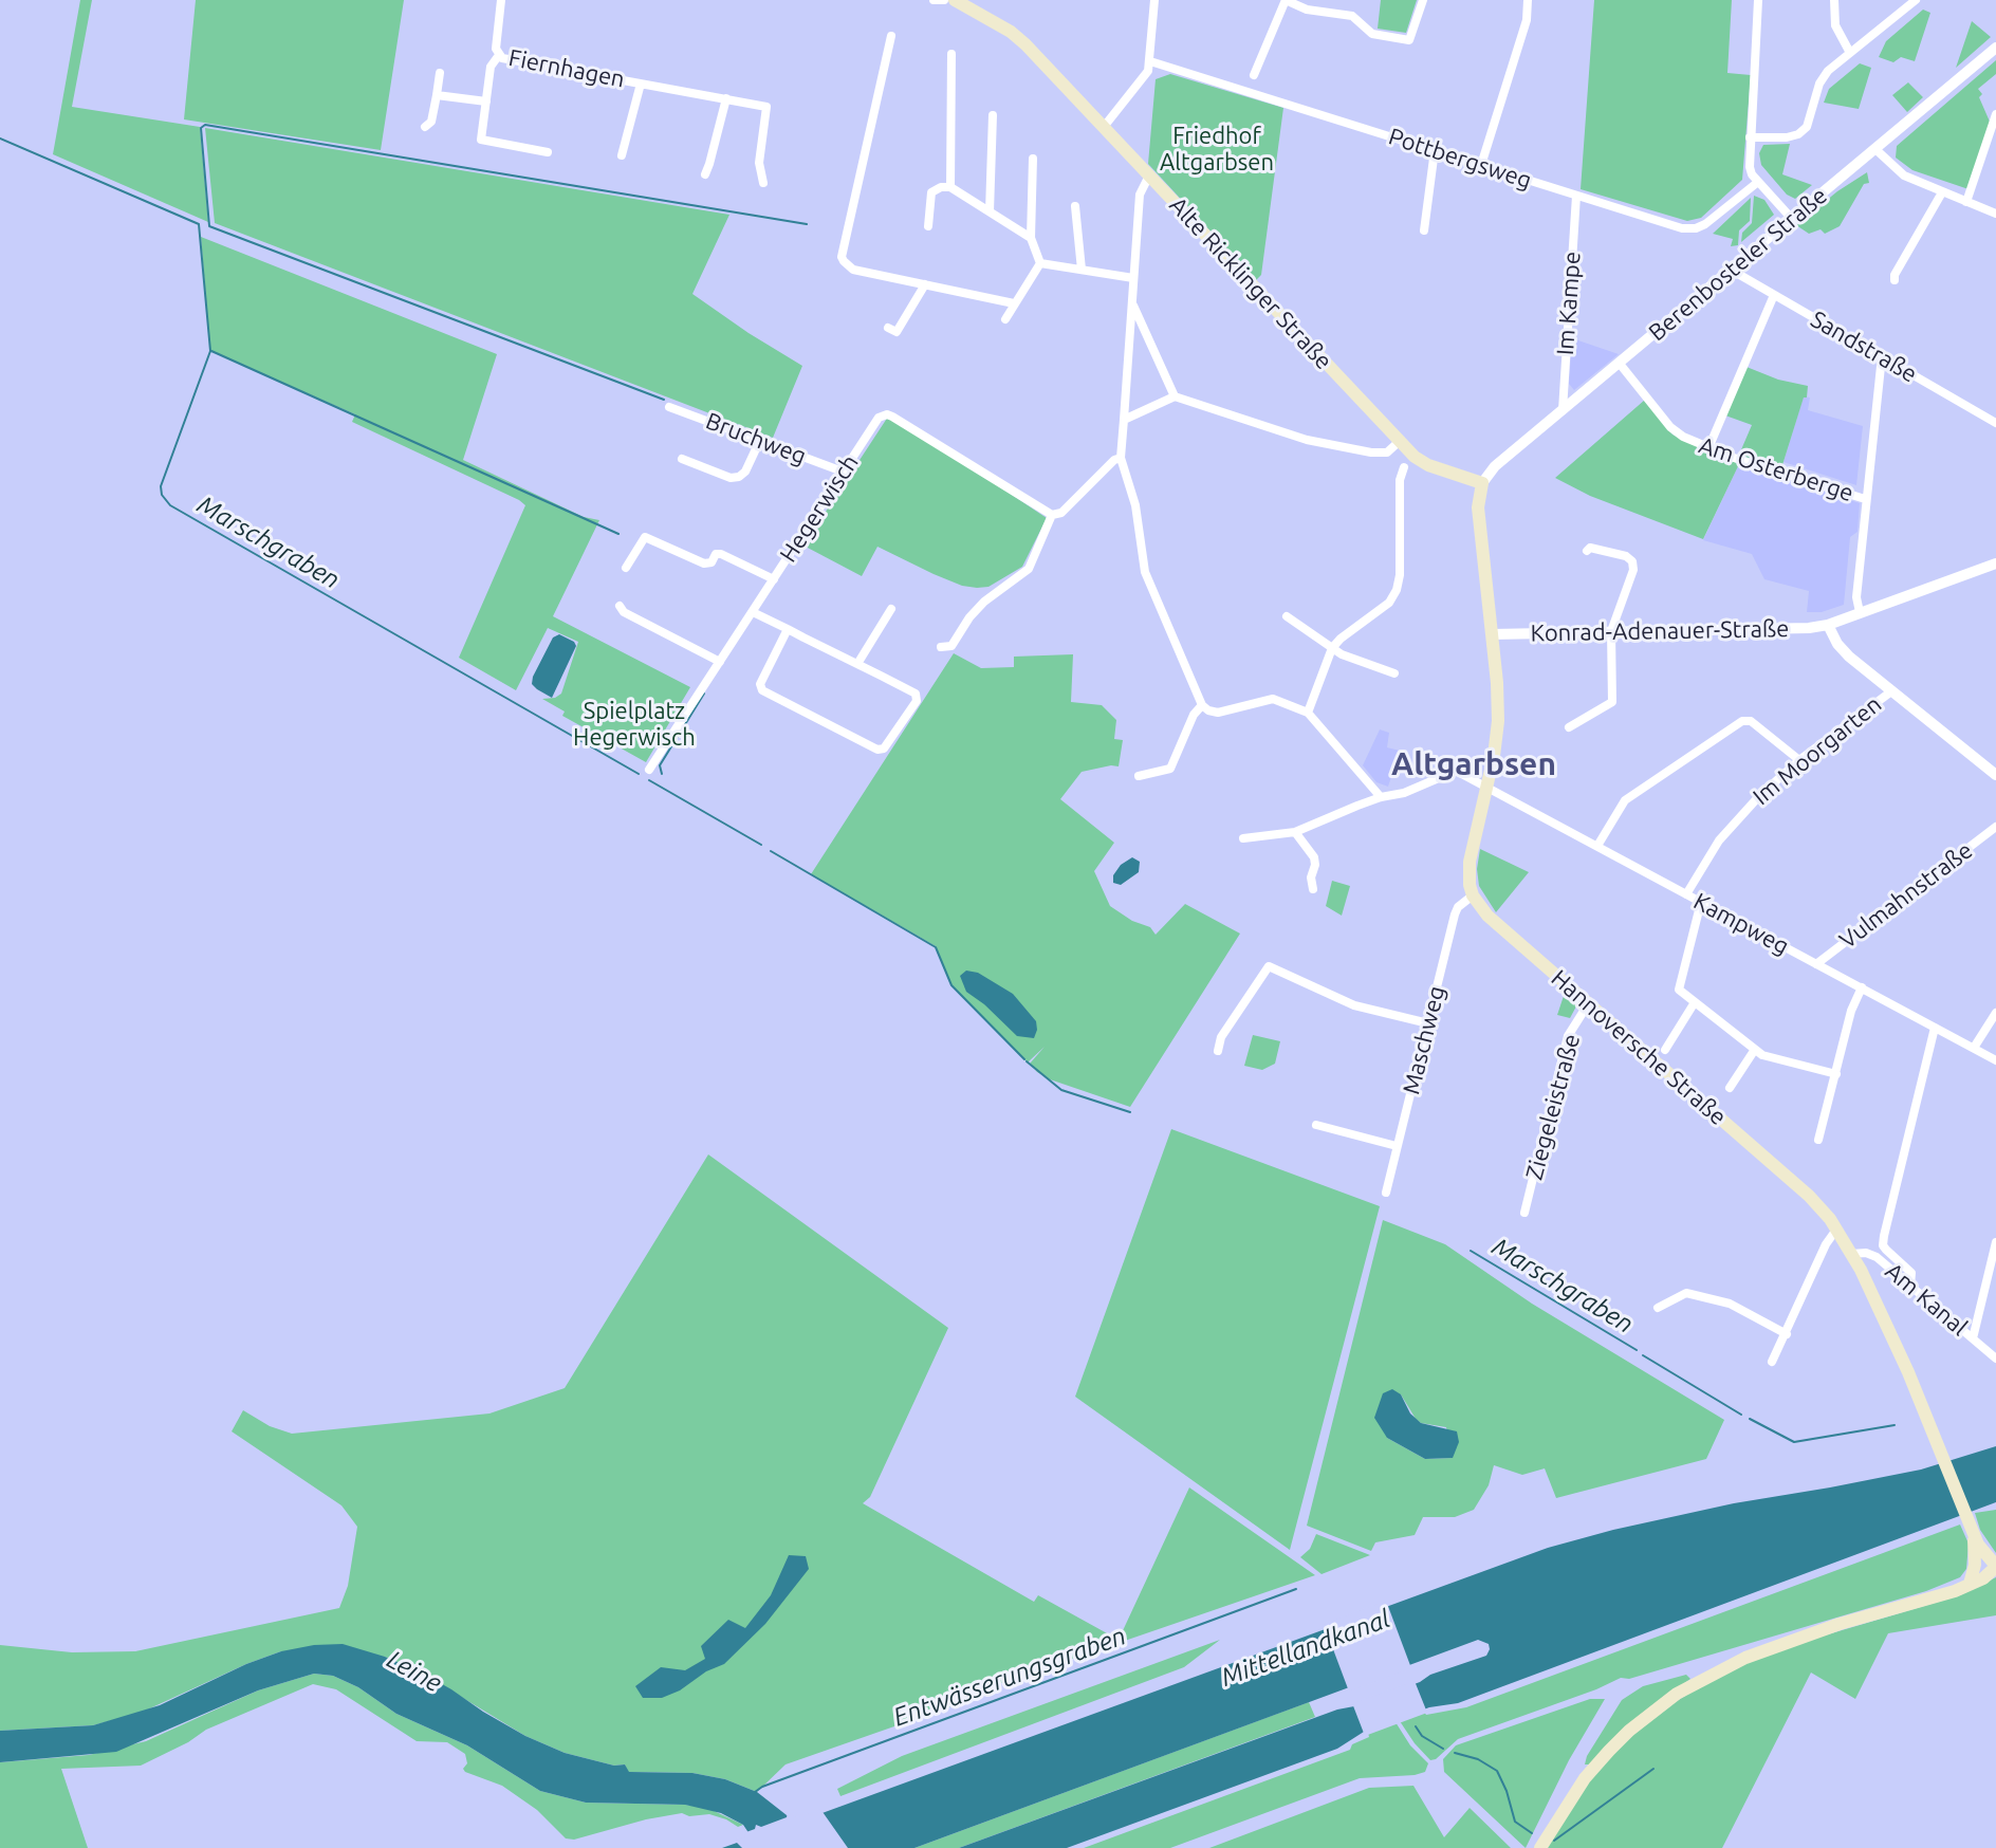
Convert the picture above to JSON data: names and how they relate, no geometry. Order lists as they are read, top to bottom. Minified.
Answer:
{"streets":{"main road":["Alte Ricklinger Straße","Hannoversche Straße"],"street":["Fiernhagen","Pottbergsweg","Berenbosteler Straße","Im Kampe","Sandstraße","Bruchweg","Am Osterberge","Hegerwisch","Konrad-Adenauer-Straße","Im Moorgarten","Vulmahnstraße","Kampweg","Maschweg","Ziegeleistraße","Am Kanal"]},"crossings":[["Pottbergsweg","Im Kampe"],["Berenbosteler Straße","Alte Ricklinger Straße"],["Berenbosteler Straße","Im Kampe"],["Berenbosteler Straße","Sandstraße"],["Berenbosteler Straße","Am Osterberge"],["Bruchweg","Hegerwisch"],["Im Moorgarten","Kampweg"],["Vulmahnstraße","Kampweg"],["Maschweg","Hannoversche Straße"],["Hannoversche Straße","Ziegeleistraße"],["Hannoversche Straße","Am Kanal"]],"districts":["Altgarbsen"],"water":["Marschgraben","Mittellandkanal","Leine","Entwässerungsgraben"],"parks":["Friedhof Altgarbsen","Spielplatz Hegerwisch"]}
